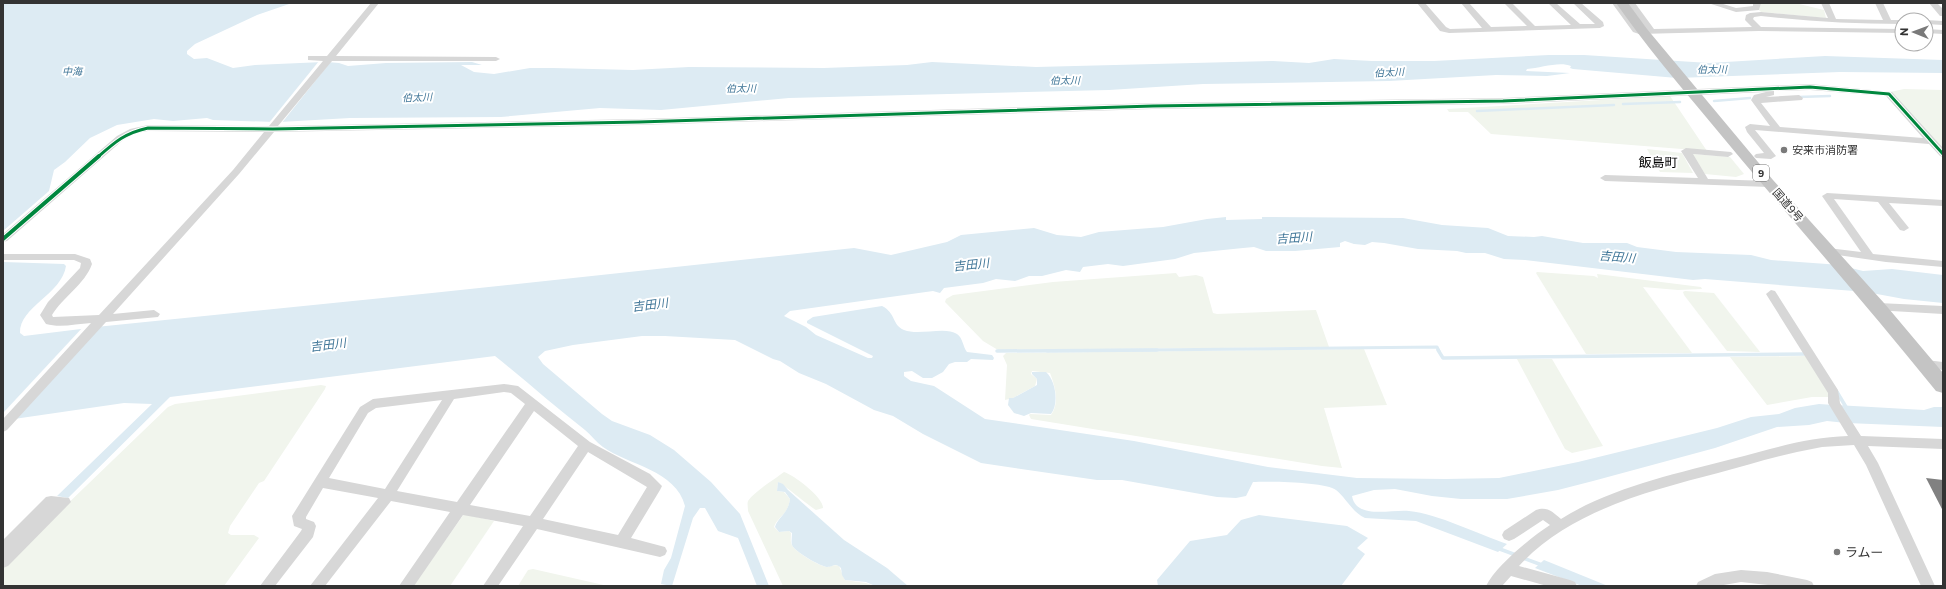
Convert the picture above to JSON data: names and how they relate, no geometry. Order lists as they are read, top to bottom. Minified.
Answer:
{"streets":{"highway":["9","国道9号"]},"districts":["飯島町"],"water":["伯太川","中海","吉田川"],"places":["安来市消防署","ラムー"],"north":"left"}
